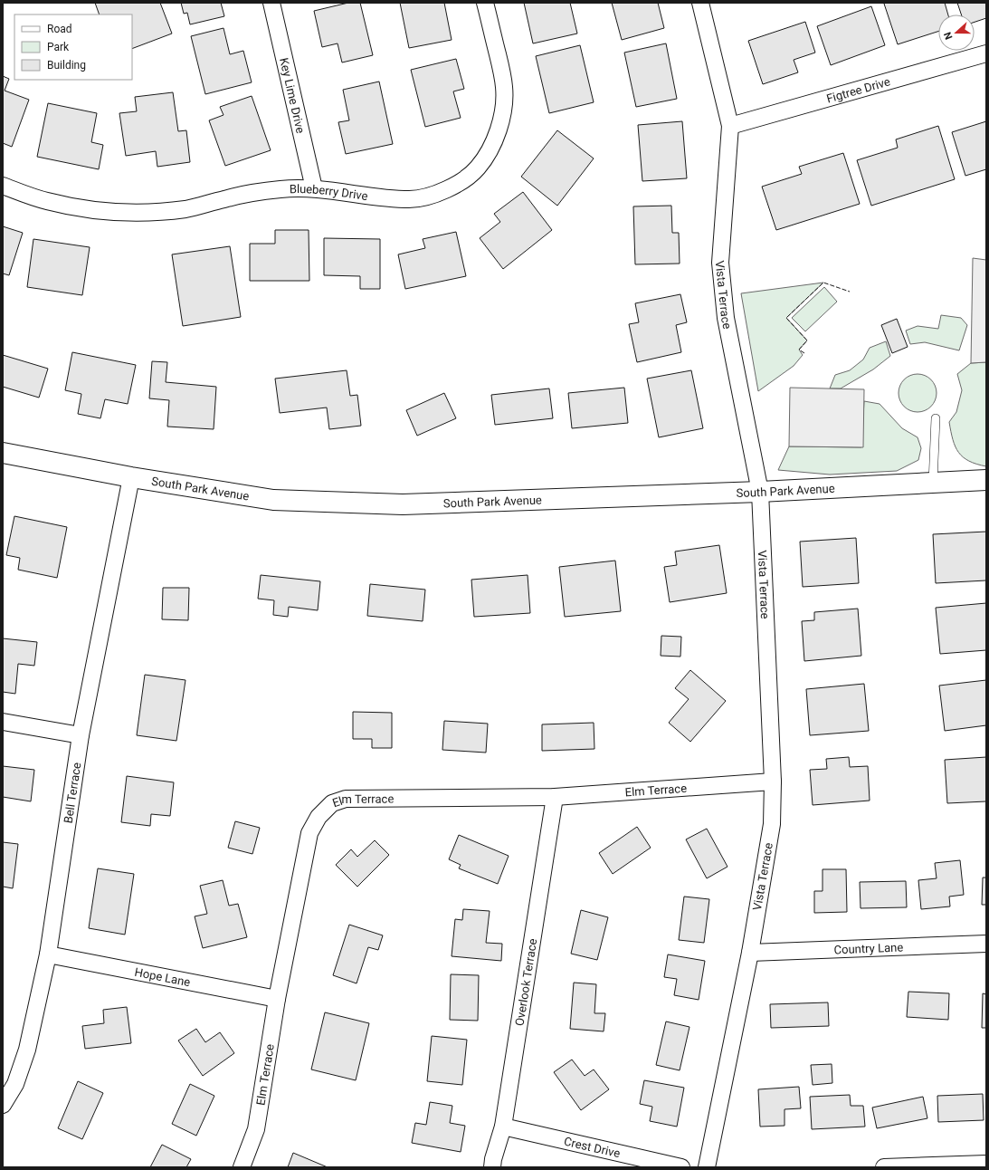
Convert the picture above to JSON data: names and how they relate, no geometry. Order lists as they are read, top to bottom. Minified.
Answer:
{"streets":{"street":["Figtree Drive","Key Lime Drive","Blueberry Drive","Vista Terrace","South Park Avenue","Elm Terrace","Bell Terrace","Country Lane","Hope Lane","Overlook Terrace","Crest Drive"]},"crossings":[["Figtree Drive","Vista Terrace"],["Key Lime Drive","Blueberry Drive"],["Vista Terrace","South Park Avenue"],["Vista Terrace","Elm Terrace"],["Vista Terrace","Country Lane"],["South Park Avenue","Bell Terrace"],["Elm Terrace","Hope Lane"],["Elm Terrace","Overlook Terrace"],["Bell Terrace","Hope Lane"],["Overlook Terrace","Crest Drive"]],"legend":["Road","Park","Building"],"north":"left"}
